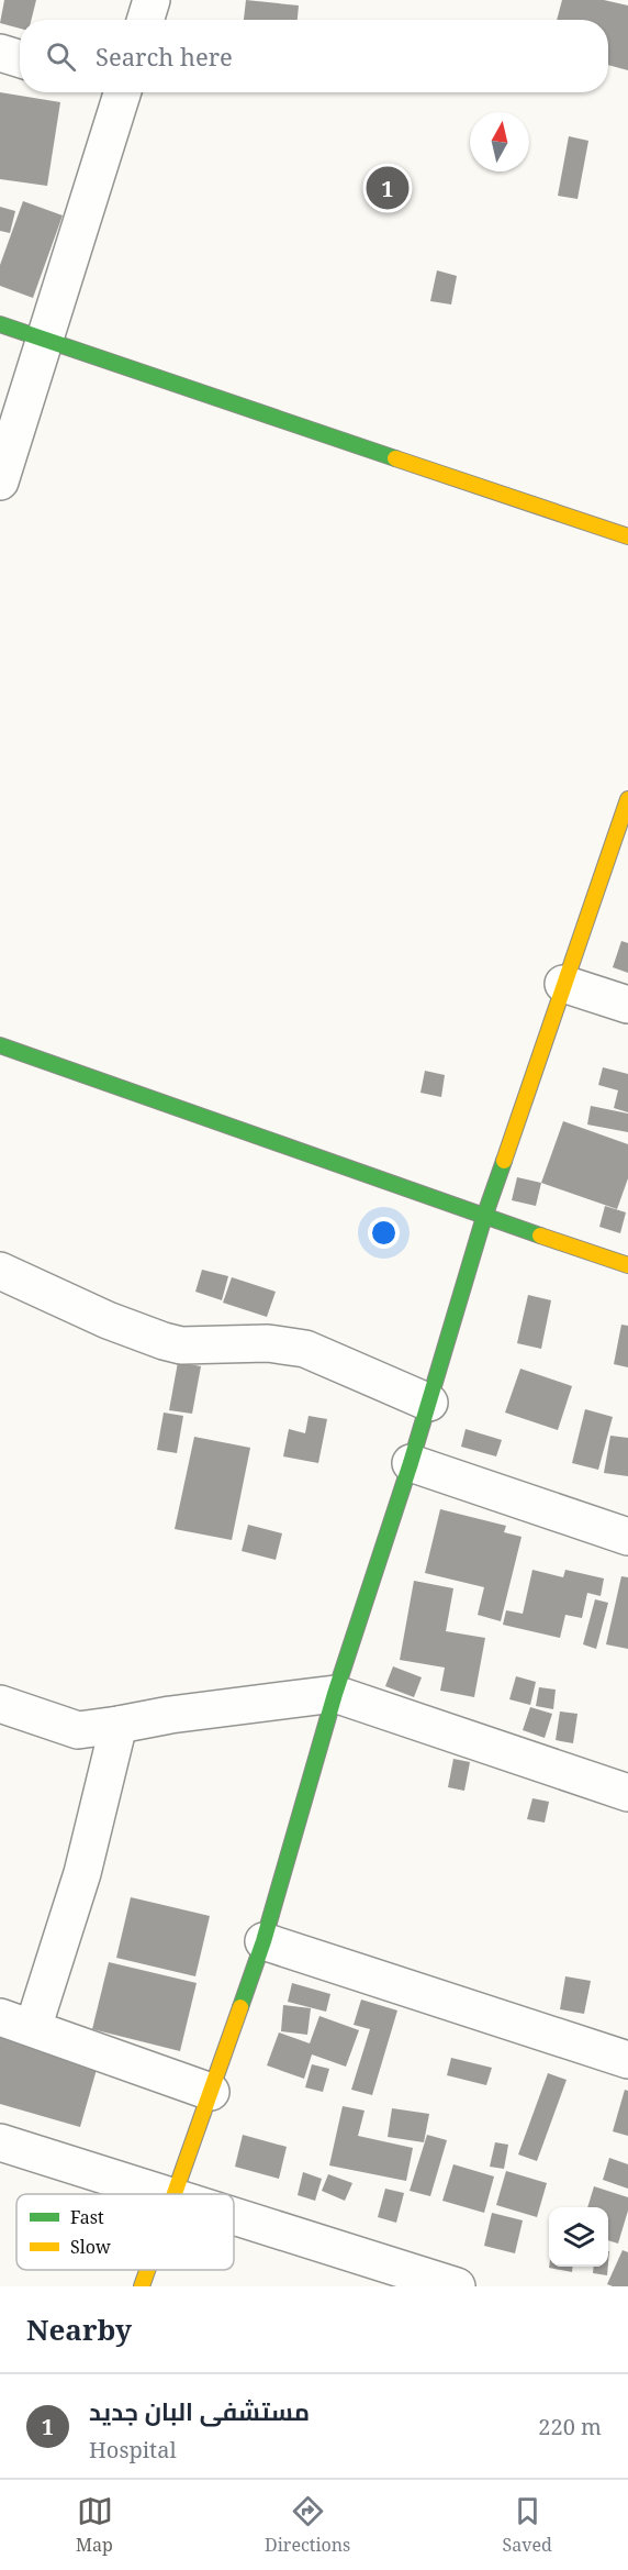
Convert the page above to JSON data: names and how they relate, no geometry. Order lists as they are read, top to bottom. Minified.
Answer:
{"legend":["Fast","Slow"],"north":"top","page":{"search":"Search here","pins":"1","heading":"Nearby","list":[{"mark":"1","name":"مستشفى البان جديد","note":"Hospital","value":"220 m"}],"nav":["Map","Directions","Saved"]}}
